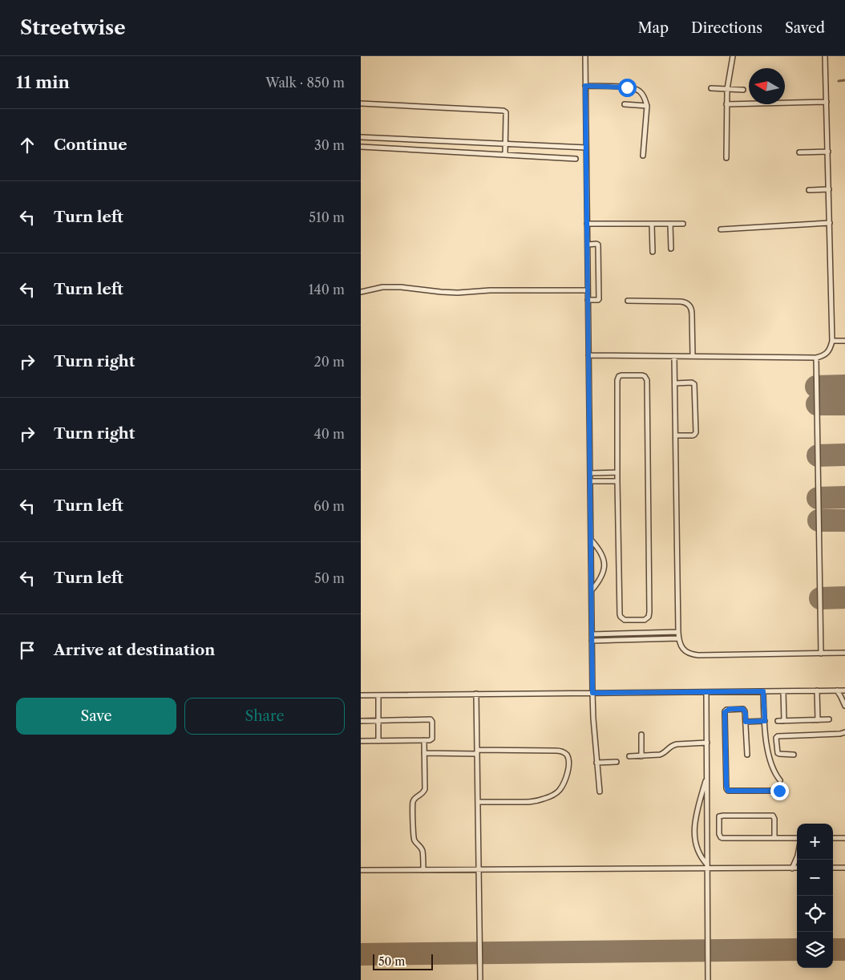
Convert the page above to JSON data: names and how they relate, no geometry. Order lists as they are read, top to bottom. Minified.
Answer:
{"scale_bar":"50 m","north":"left","page":{"header":"Streetwise","nav":["Map","Directions","Saved"],"heading":["11 min","Walk · 850 m"],"list":[["Continue","30 m"],["Turn left","510 m"],["Turn left","140 m"],["Turn right","20 m"],["Turn right","40 m"],["Turn left","60 m"],["Turn left","50 m"],"Arrive at destination"],"buttons":["Save","Share"],"map_buttons":["+","−"],"scale":"50 m"}}
